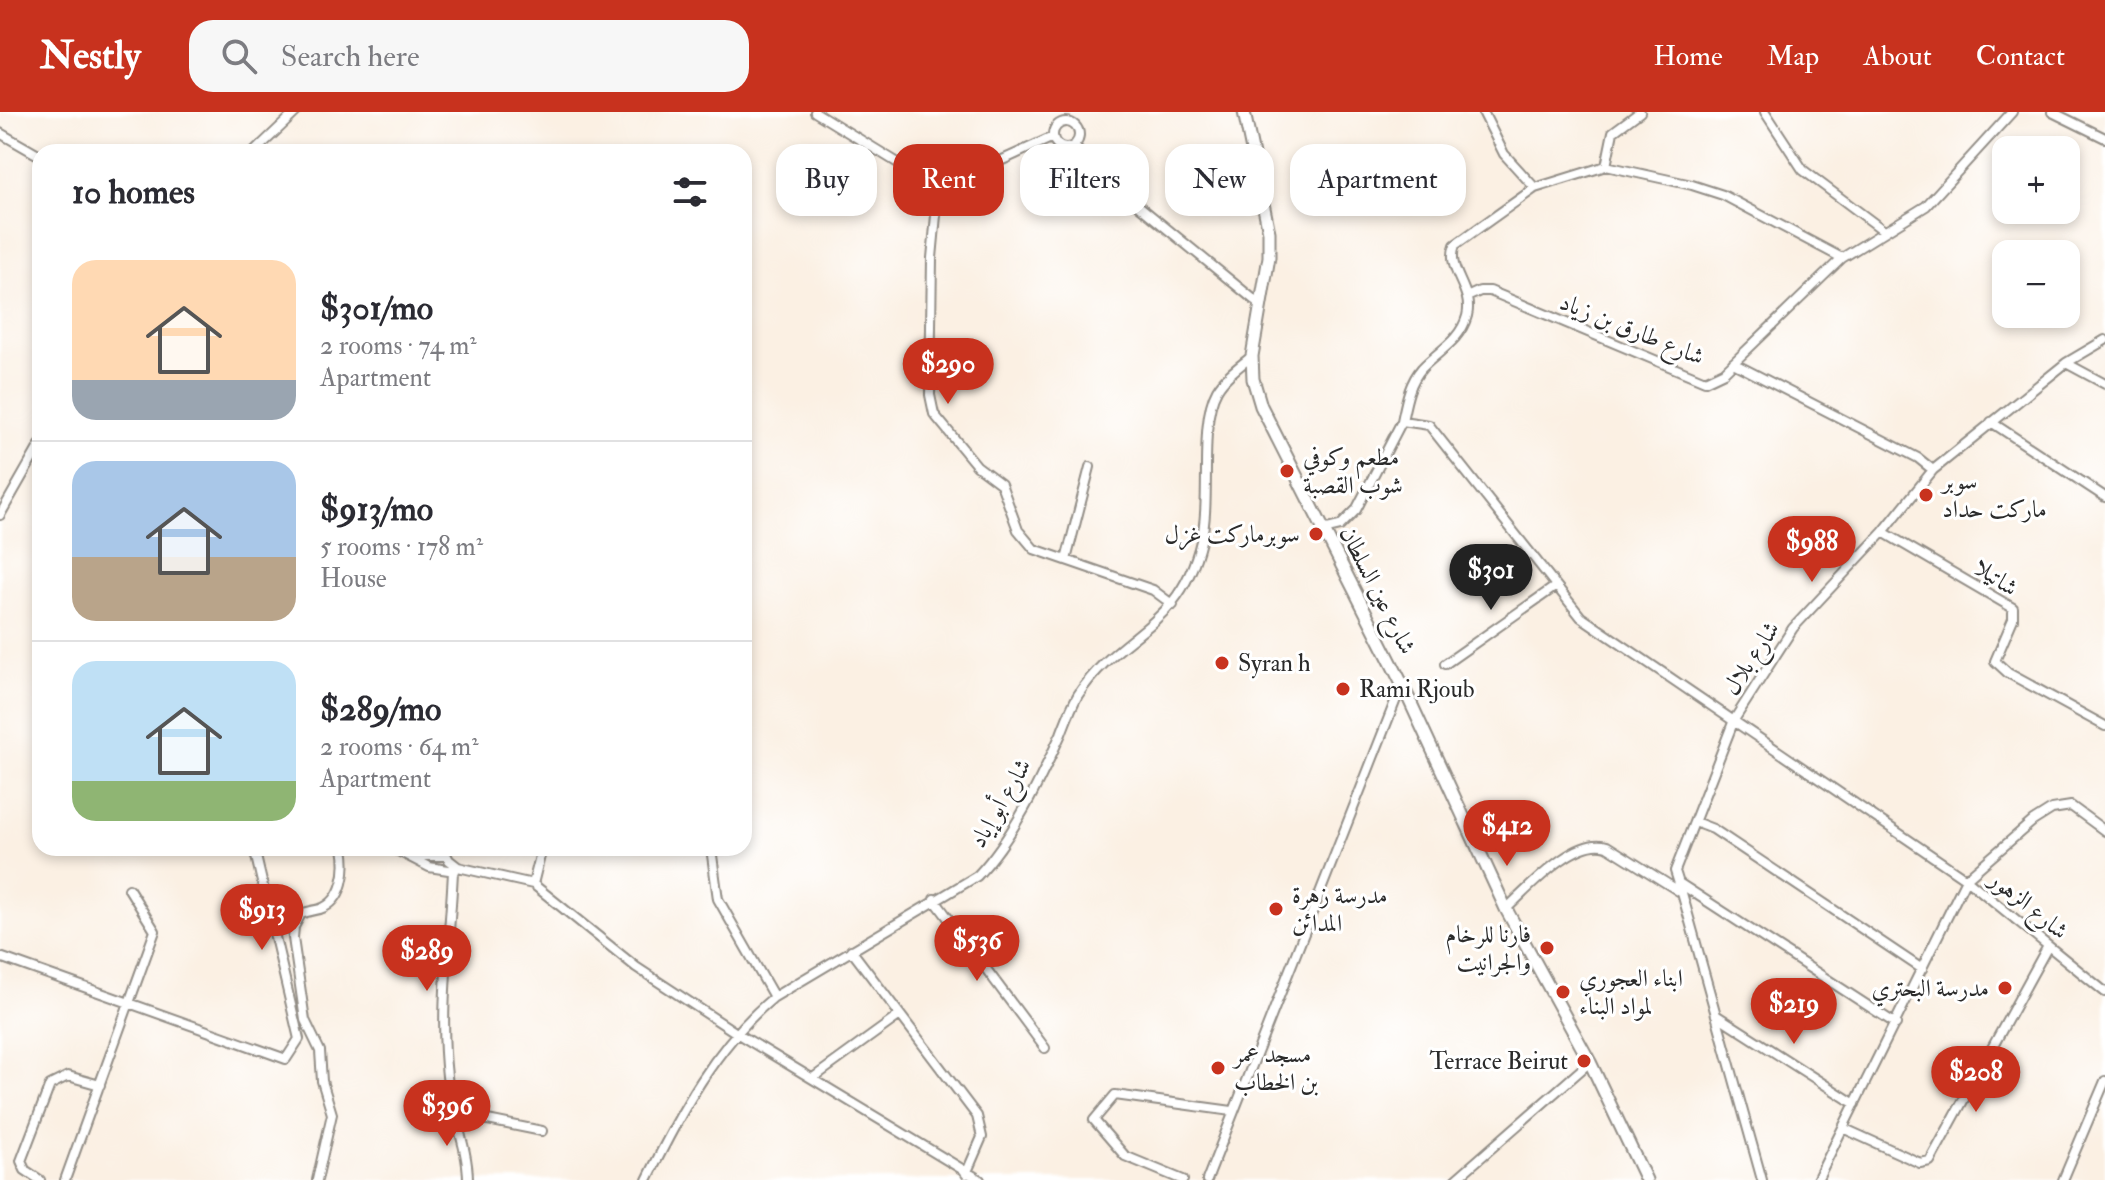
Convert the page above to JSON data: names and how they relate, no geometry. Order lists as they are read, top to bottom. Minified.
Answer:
{"streets":{"main road":["شارع عين السلطان"],"street":["شارع طارق بن زياد","شاتيلا","شارع بلال","شارع أبو إياد","شارع الزهور"]},"crossings":[["شاتيلا","شارع بلال"],["شارع عين السلطان","شارع أبو إياد"],["شارع بلال","شارع الزهور"]],"places":["مطعم وكوفي شوب القصبة","سوبر ماركت حداد","سوبرماركت غزل","Syran h","Rami Rjoub","مدرسة زهرة المدائن","فارنا للرخام والجرانيت","مدرسة البحتري","ابناء العجوري لمواد البناء","Terrace Beirut","مسجد عمر بن الخطاب"],"page":{"header":"Nestly","search":"Search here","nav":["Home","Map","About","Contact"],"map_buttons":["+","−"],"chip":["Buy","Rent","Filters","New","Apartment"],"heading":"10 homes","list":[{"name":"$301/mo","note":"2 rooms · 74 m² · Apartment"},{"name":"$913/mo","note":"5 rooms · 178 m² · House"},{"name":"$289/mo","note":"2 rooms · 64 m² · Apartment"}],"price":["$290","$988","$301","$412","$913","$536","$289","$219","$208","$396"]}}
